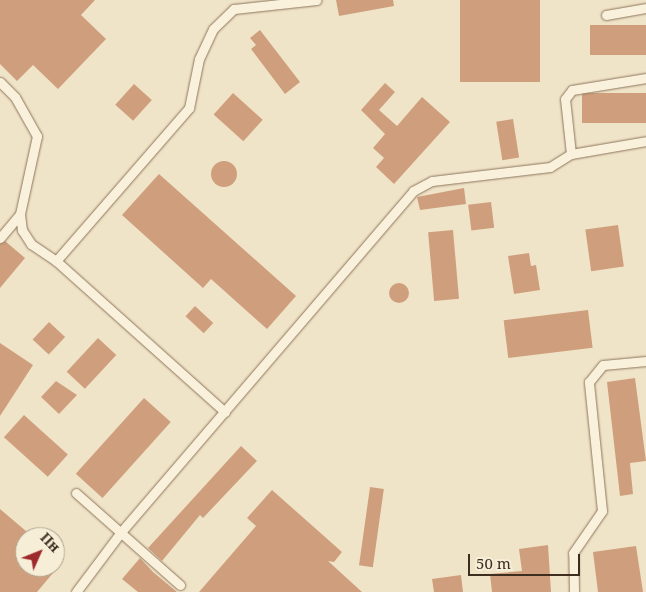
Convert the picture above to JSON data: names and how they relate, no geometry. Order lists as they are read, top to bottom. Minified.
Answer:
{"scale_bar":"50 m","north":"top right"}
